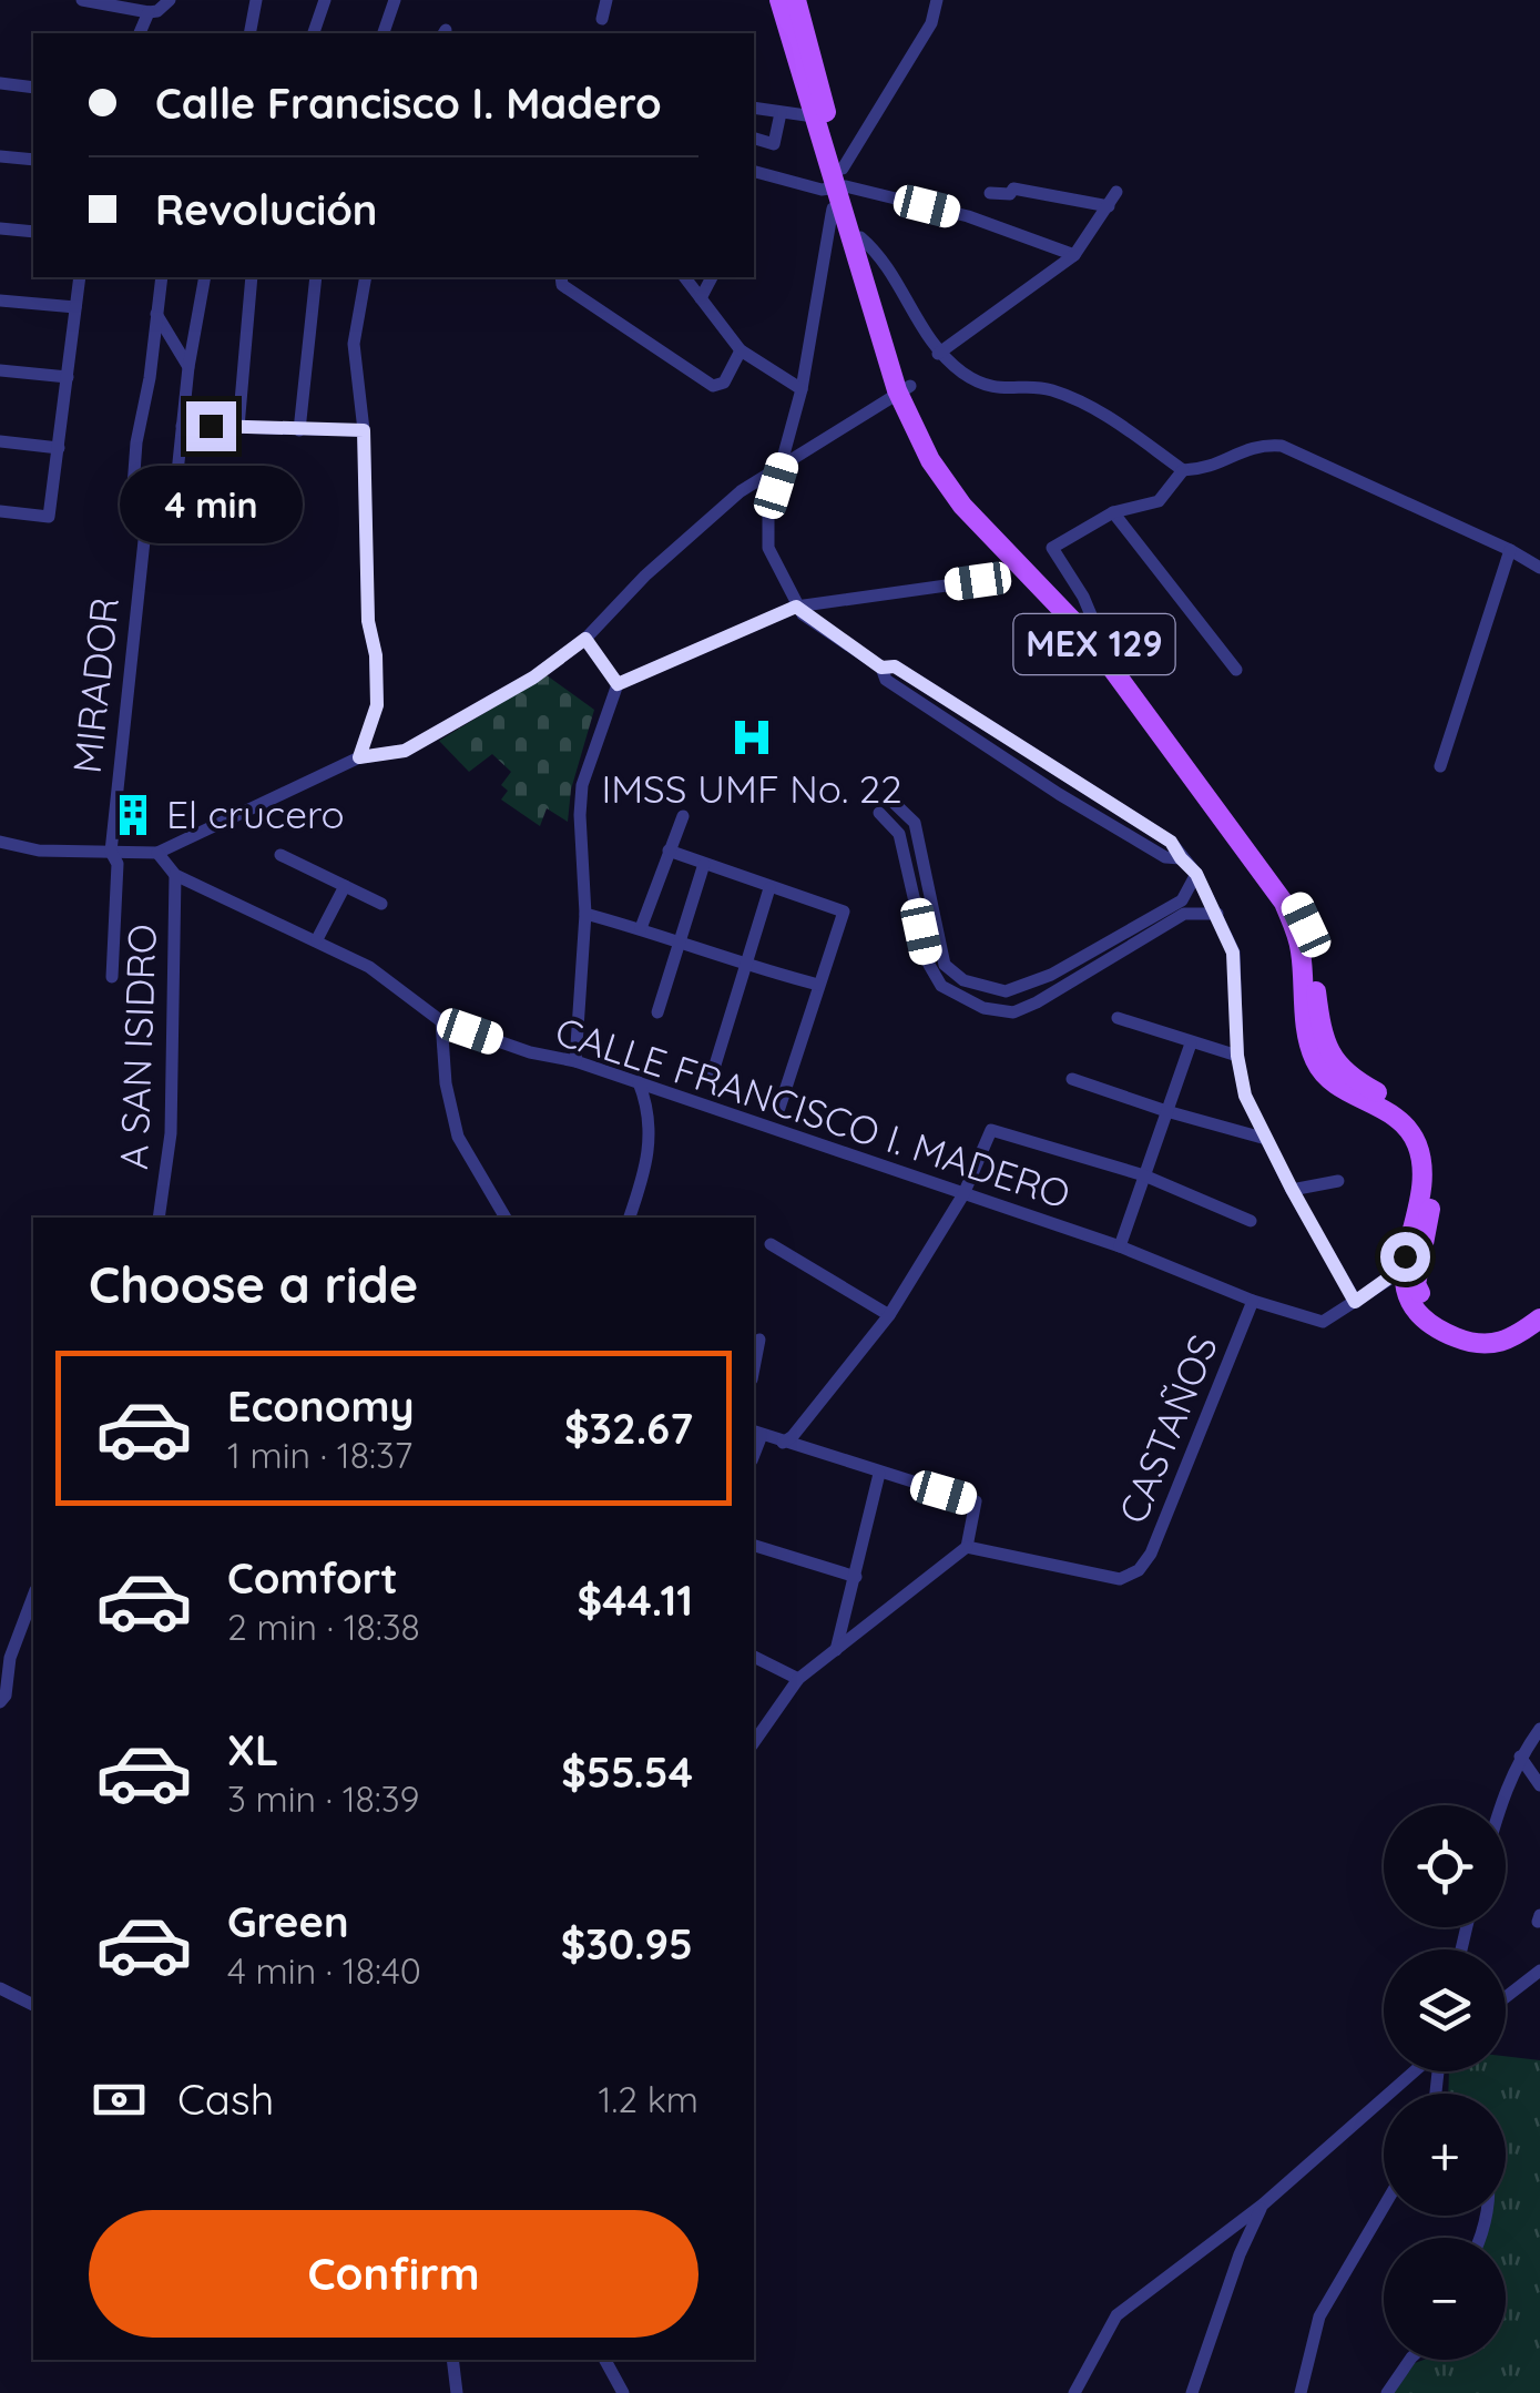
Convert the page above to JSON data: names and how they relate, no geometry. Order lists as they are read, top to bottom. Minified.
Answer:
{"streets":{"main road":["MEX 129"],"street":["MIRADOR","A SAN ISIDRO","CALLE FRANCISCO I. MADERO","CASTAÑOS"]},"crossings":[["MEX 129","CALLE FRANCISCO I. MADERO"],["A SAN ISIDRO","CALLE FRANCISCO I. MADERO"],["CALLE FRANCISCO I. MADERO","CASTAÑOS"]],"places":{"hospital":["IMSS UMF No. 22"],"building":["El crucero"]},"page":{"banner":["Calle Francisco I. Madero","Revolución"],"bubble":"4 min","heading":"Choose a ride","list":[{"name":"Economy","note":"1 min · 18:37","value":"$32.67"},{"name":"Comfort","note":"2 min · 18:38","value":"$44.11"},{"name":"XL","note":"3 min · 18:39","value":"$55.54"},{"name":"Green","note":"4 min · 18:40","value":"$30.95"}],"map_buttons":["+","−"],"pay":["Cash","1.2 km"],"buttons":"Confirm"}}
